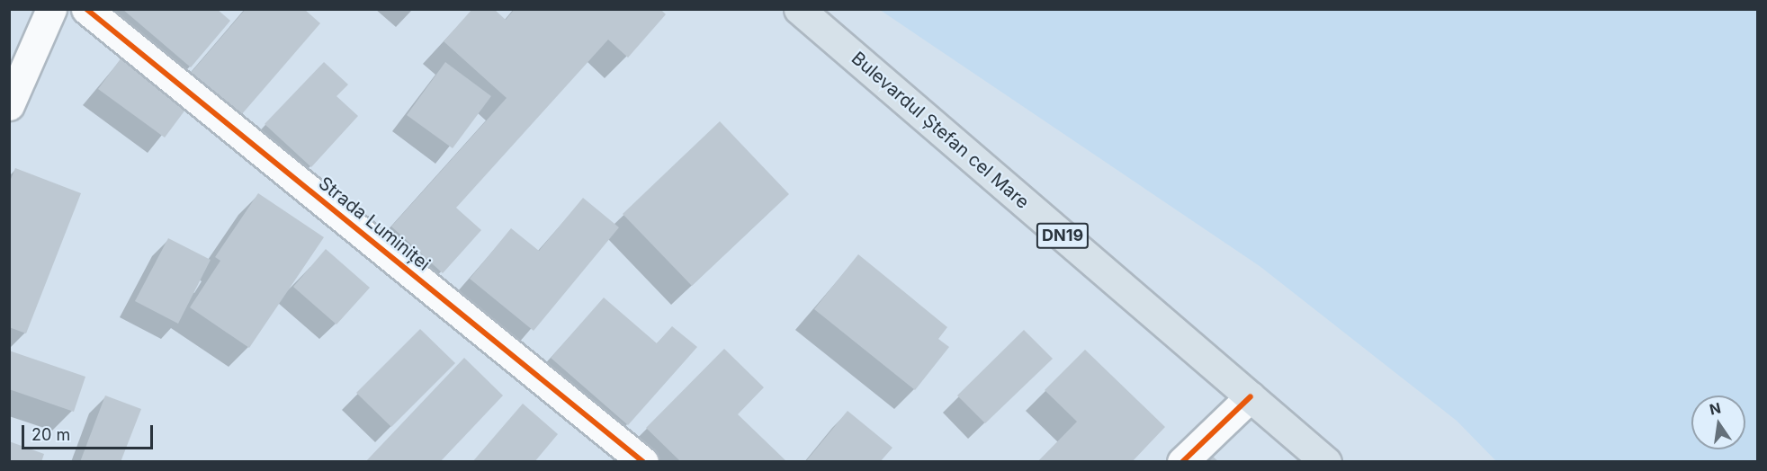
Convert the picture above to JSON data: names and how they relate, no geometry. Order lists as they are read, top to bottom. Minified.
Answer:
{"streets":{"main road":["Bulevardul Ștefan cel Mare","DN19"],"street":["Strada Luminiței"]},"scale_bar":"20 m","north":"top"}
